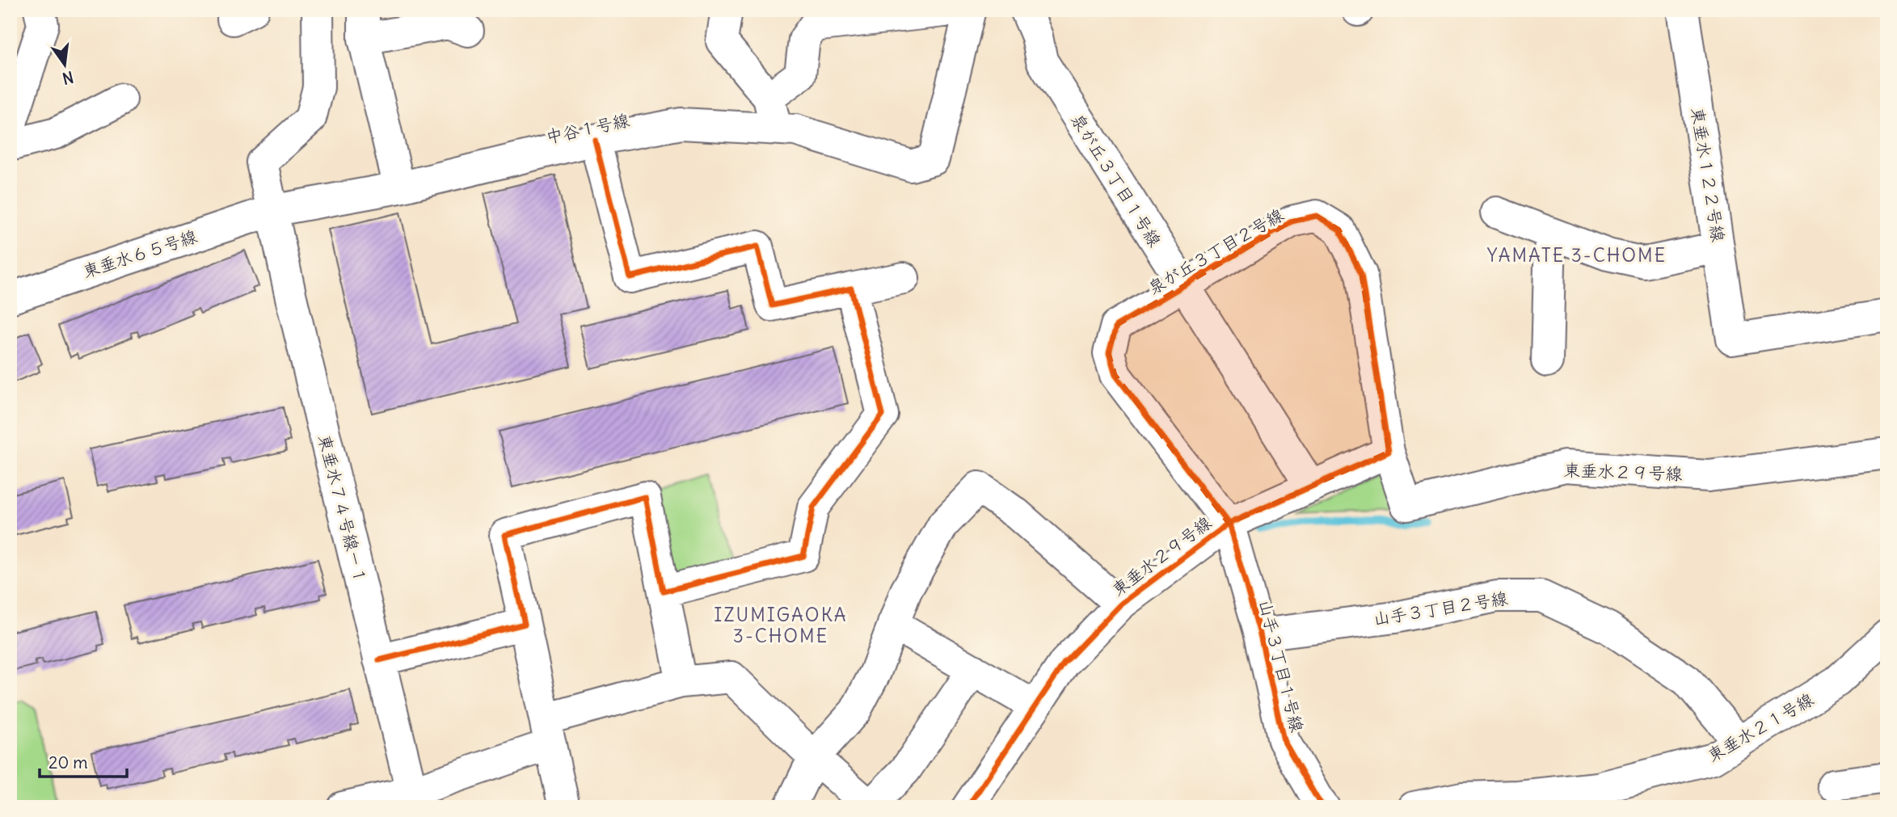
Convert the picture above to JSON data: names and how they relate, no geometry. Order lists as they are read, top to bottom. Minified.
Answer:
{"streets":{"street":["中谷１号線","東垂水１２２号線","泉が丘３丁目１号線","泉が丘３丁目２号線","東垂水６５号線","東垂水２９号線","東垂水７４号線－１","山手３丁目２号線","山手３丁目１号線","東垂水２１号線"]},"crossings":[["中谷１号線","東垂水６５号線"],["中谷１号線","東垂水７４号線－１"],["泉が丘３丁目１号線","泉が丘３丁目２号線"],["泉が丘３丁目１号線","東垂水２９号線"],["泉が丘３丁目２号線","東垂水２９号線"],["泉が丘３丁目２号線","山手３丁目１号線"],["東垂水６５号線","東垂水７４号線－１"],["東垂水２９号線","山手３丁目１号線"],["山手３丁目２号線","山手３丁目１号線"],["山手３丁目２号線","東垂水２１号線"]],"districts":["YAMATE 3-CHOME","IZUMIGAOKA 3-CHOME"],"scale_bar":"20 m","north":"bottom"}
